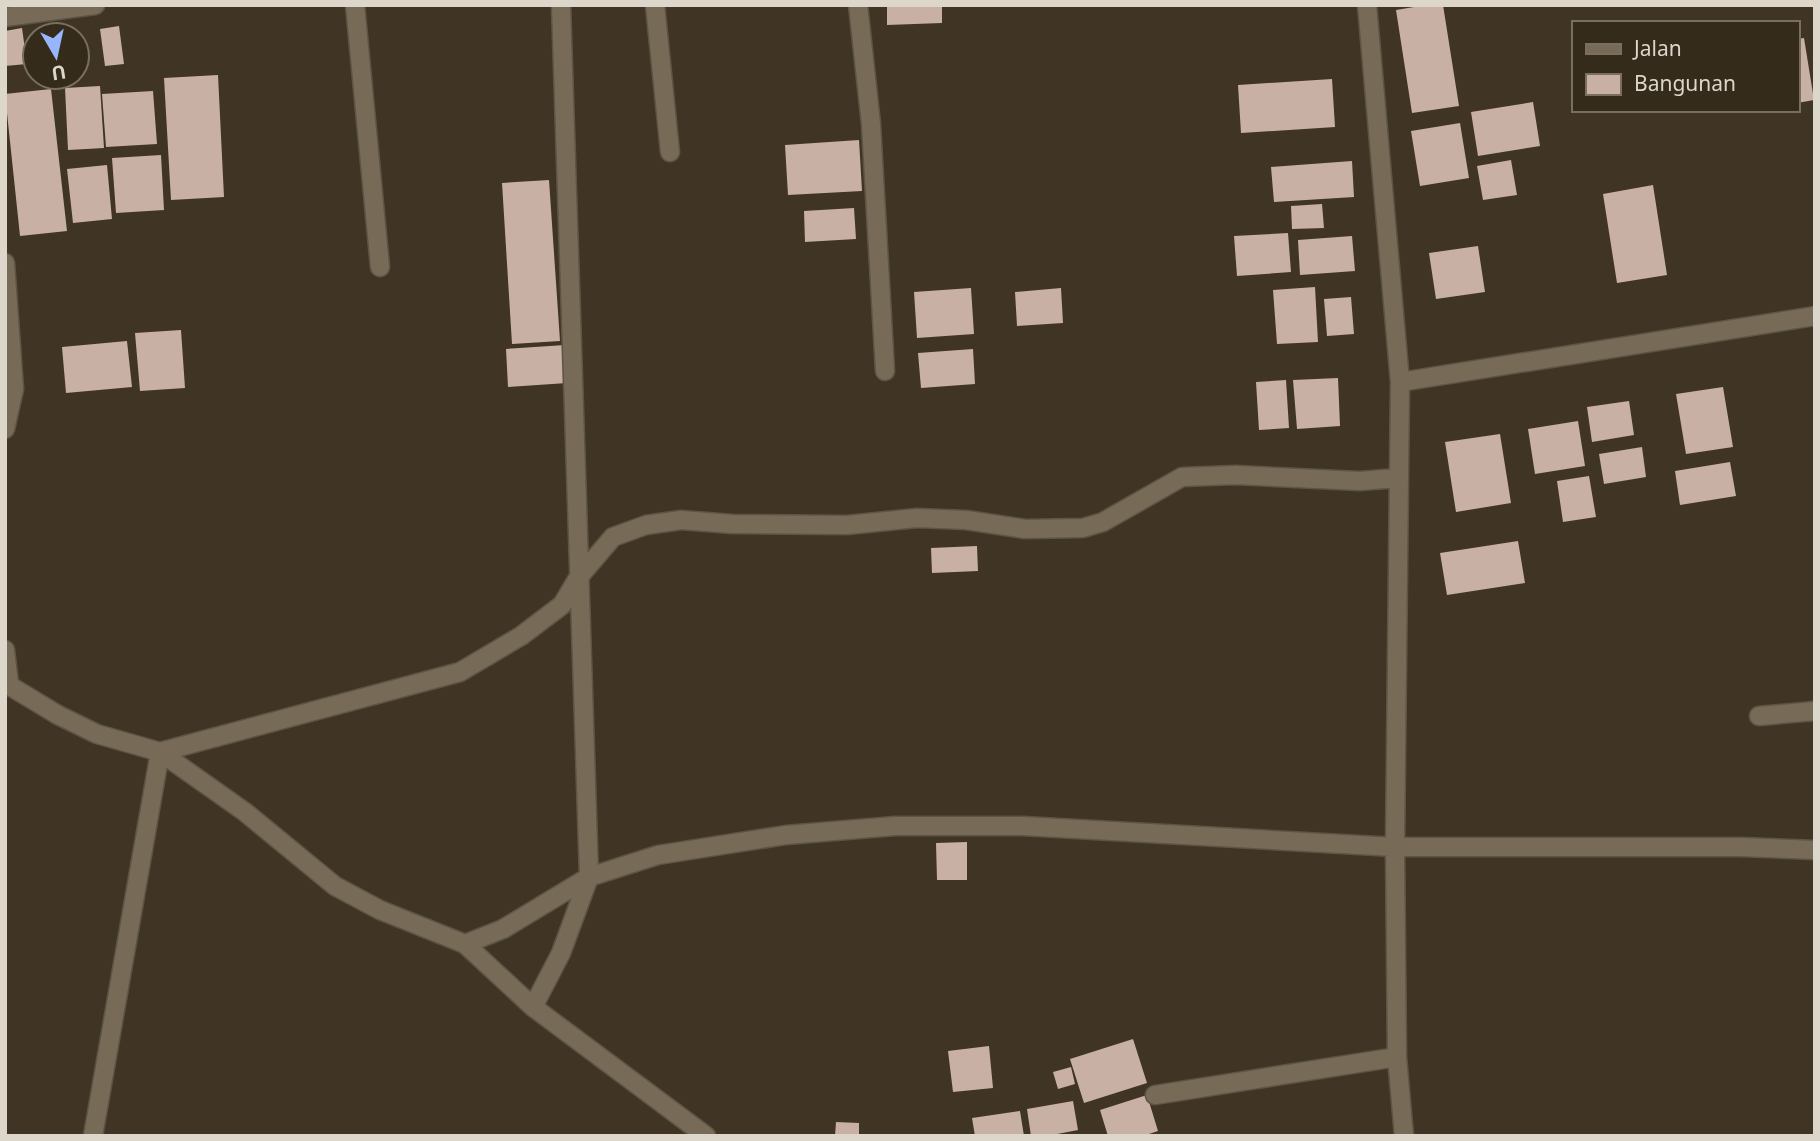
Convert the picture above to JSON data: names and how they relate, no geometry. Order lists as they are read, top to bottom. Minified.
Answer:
{"legend":["Jalan","Bangunan"],"north":"bottom"}
